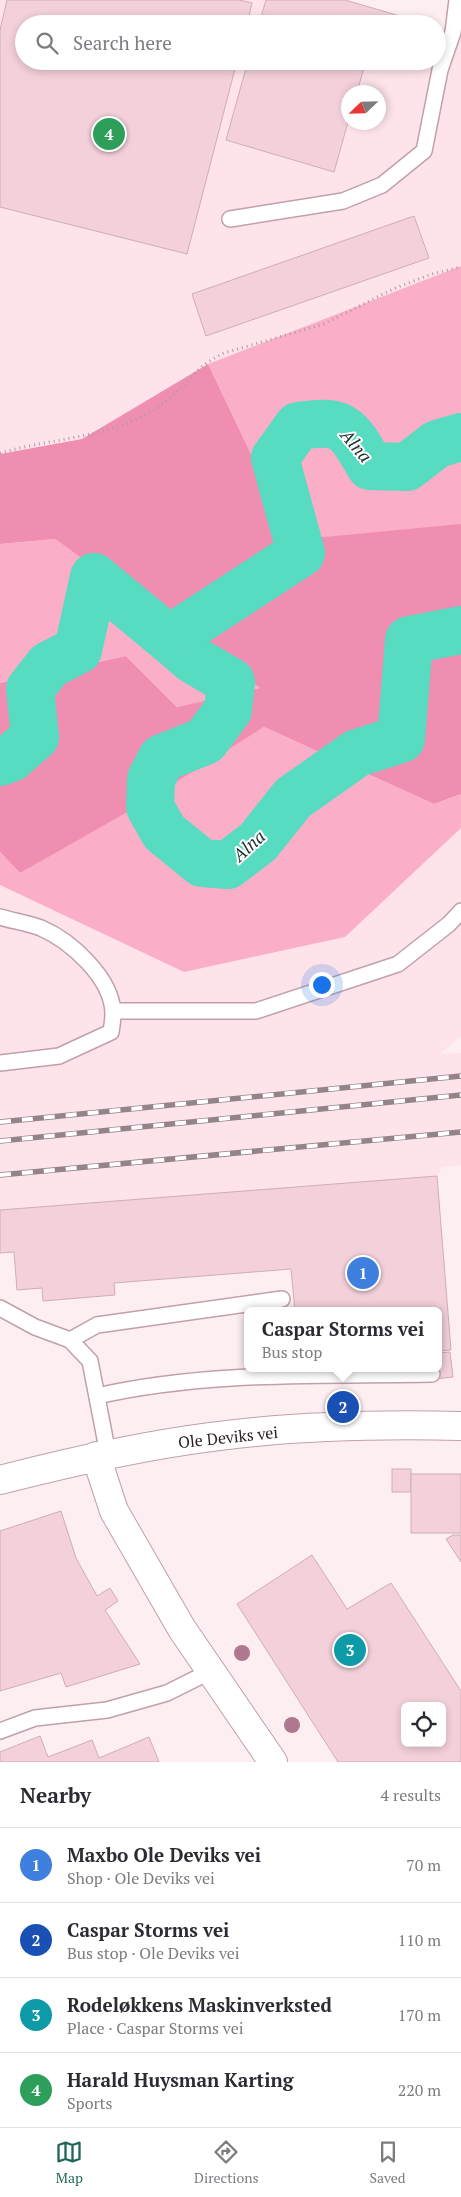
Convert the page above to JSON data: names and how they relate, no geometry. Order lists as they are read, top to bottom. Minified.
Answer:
{"streets":{"street":["Ole Deviks vei"]},"water":["Alna"],"north":"bottom left","page":{"search":"Search here","pins":["4","1","2","3"],"popup":["Caspar Storms vei","Bus stop"],"heading":["Nearby","4 results"],"list":[{"mark":"1","name":"Maxbo Ole Deviks vei","note":"Shop · Ole Deviks vei","value":"70 m"},{"mark":"2","name":"Caspar Storms vei","note":"Bus stop · Ole Deviks vei","value":"110 m"},{"mark":"3","name":"Rodeløkkens Maskinverksted","note":"Place · Caspar Storms vei","value":"170 m"},{"mark":"4","name":"Harald Huysman Karting","note":"Sports","value":"220 m"}],"nav":["Map","Directions","Saved"]}}
